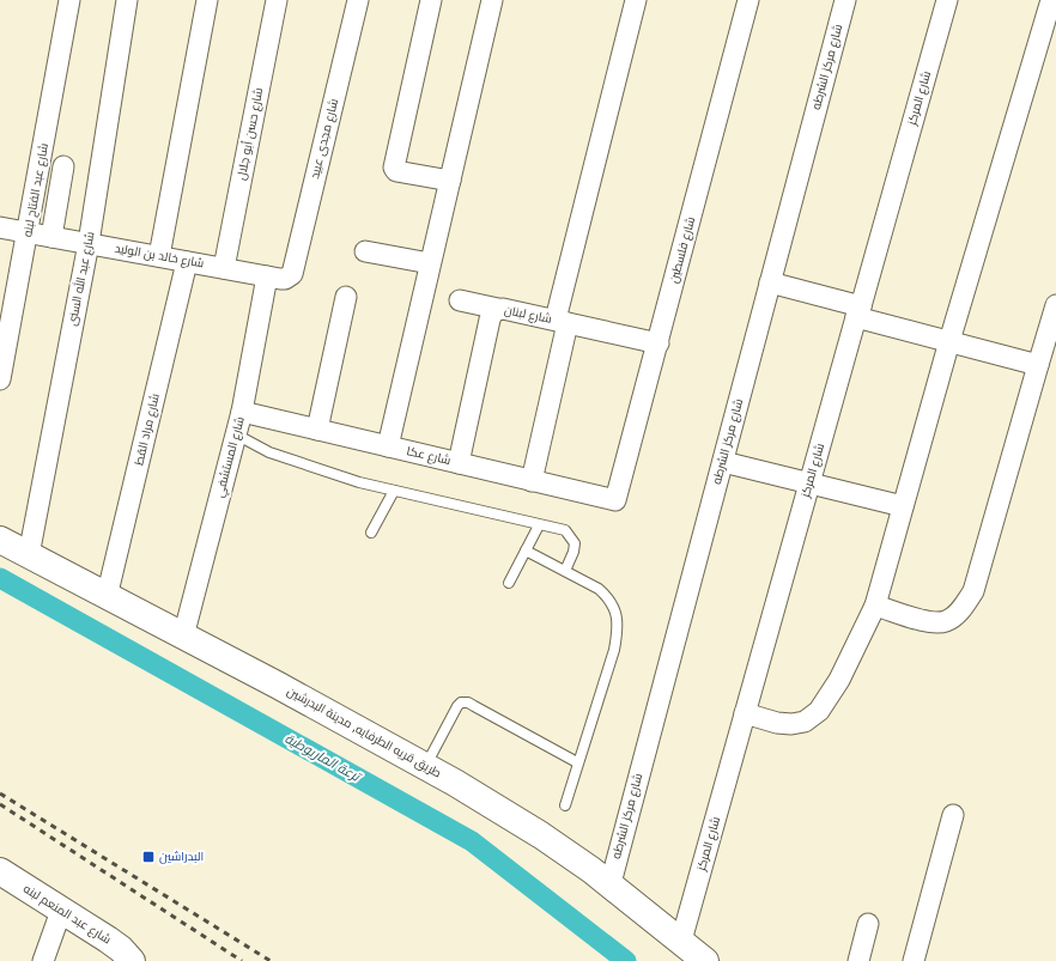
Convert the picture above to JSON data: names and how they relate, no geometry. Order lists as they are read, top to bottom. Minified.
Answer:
{"streets":{"main road":["طريق قريه الطرفايه, مدينة البدرشين","شارع عبد المنعم لبنه"],"street":["شارع مركز الشرطه","شارع المركز","شارع حسن أبو جلال","شارع مجدى عبيد","شارع عبد الفتاح لبنه","شارع فلسطين","شارع خالد بن الوليد","شارع عبد الله السنى","شارع لبنان","شارع مراد القط","شارع عكا","شارع المستشفي"]},"crossings":[["شارع مركز الشرطه","طريق قريه الطرفايه, مدينة البدرشين"],["شارع المركز","طريق قريه الطرفايه, مدينة البدرشين"],["شارع حسن أبو جلال","شارع خالد بن الوليد"],["شارع مجدى عبيد","شارع خالد بن الوليد"],["شارع عبد الفتاح لبنه","شارع خالد بن الوليد"],["شارع فلسطين","شارع لبنان"],["شارع فلسطين","شارع عكا"],["شارع خالد بن الوليد","شارع عبد الله السنى"],["شارع خالد بن الوليد","شارع مراد القط"],["شارع خالد بن الوليد","شارع المستشفي"],["شارع عبد الله السنى","طريق قريه الطرفايه, مدينة البدرشين"],["شارع لبنان","شارع عكا"],["شارع مراد القط","طريق قريه الطرفايه, مدينة البدرشين"],["شارع عكا","شارع المستشفي"],["شارع المستشفي","طريق قريه الطرفايه, مدينة البدرشين"]],"water":["ترعة الماريوطية"],"places":{"transit":["البدراشين"]}}
